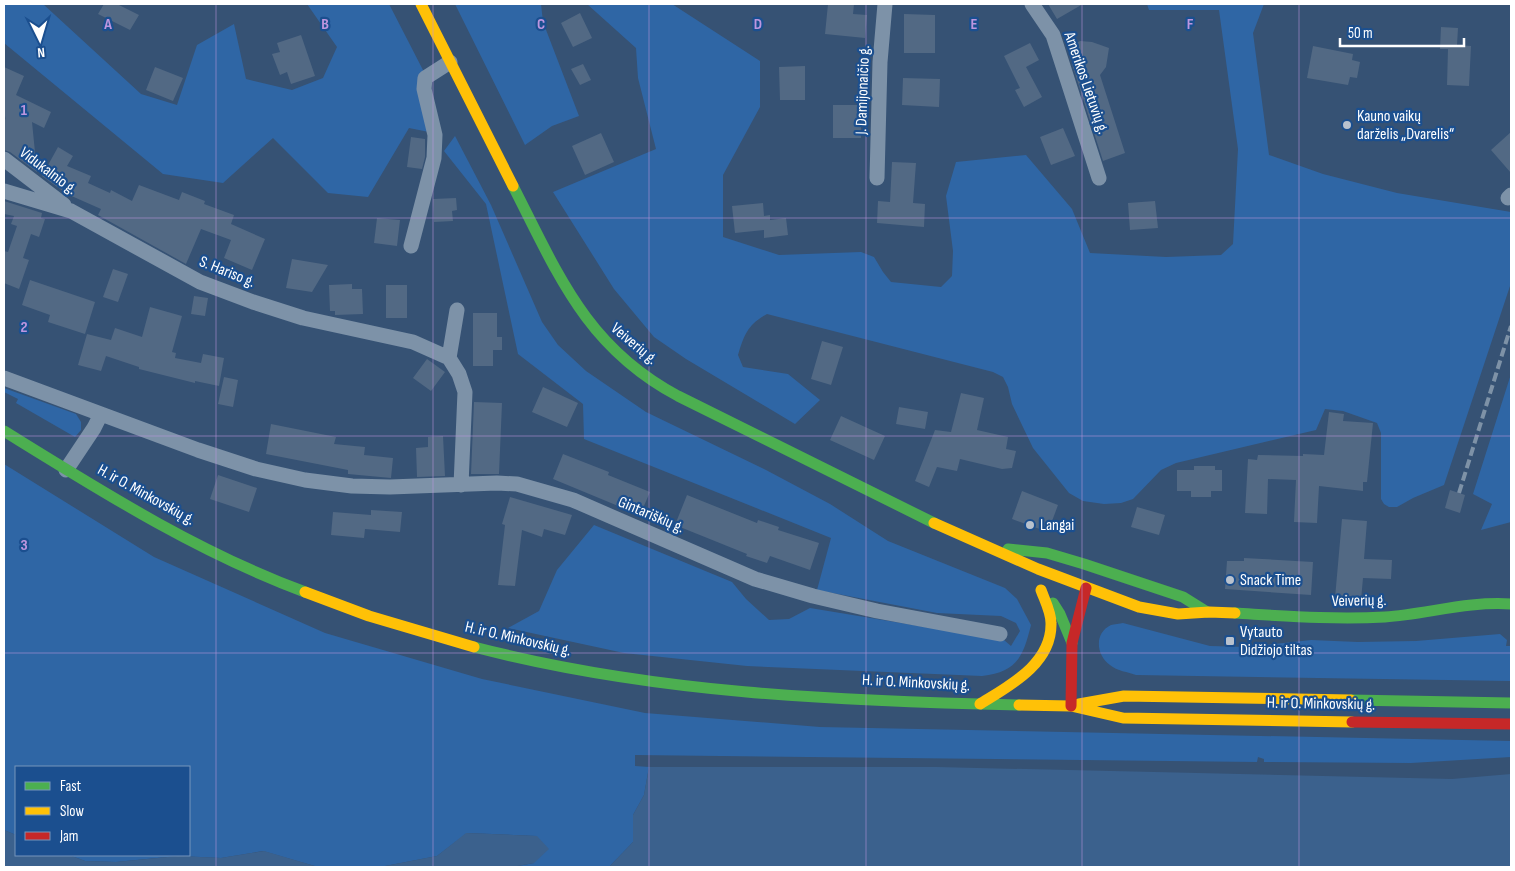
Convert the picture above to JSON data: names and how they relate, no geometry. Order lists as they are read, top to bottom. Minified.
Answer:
{"streets":{"main road":["Veiverių g.","H. ir O. Minkovskių g."],"street":["Amerikos Lietuvių g.","J. Damijonaičio g.","Vidukalnio g.","S. Hariso g.","Gintariškių g."]},"crossings":[["Vidukalnio g.","S. Hariso g."]],"places":{"other":["Kauno vaikų darželis „Dvarelis“","Langai","Snack Time"],"transit":["Vytauto Didžiojo tiltas"]},"legend":["Fast","Slow","Jam"],"scale_bar":"50 m","north":"bottom","grid":{"columns":["A","B","C","D","E","F"],"rows":["1","2","3"]}}
